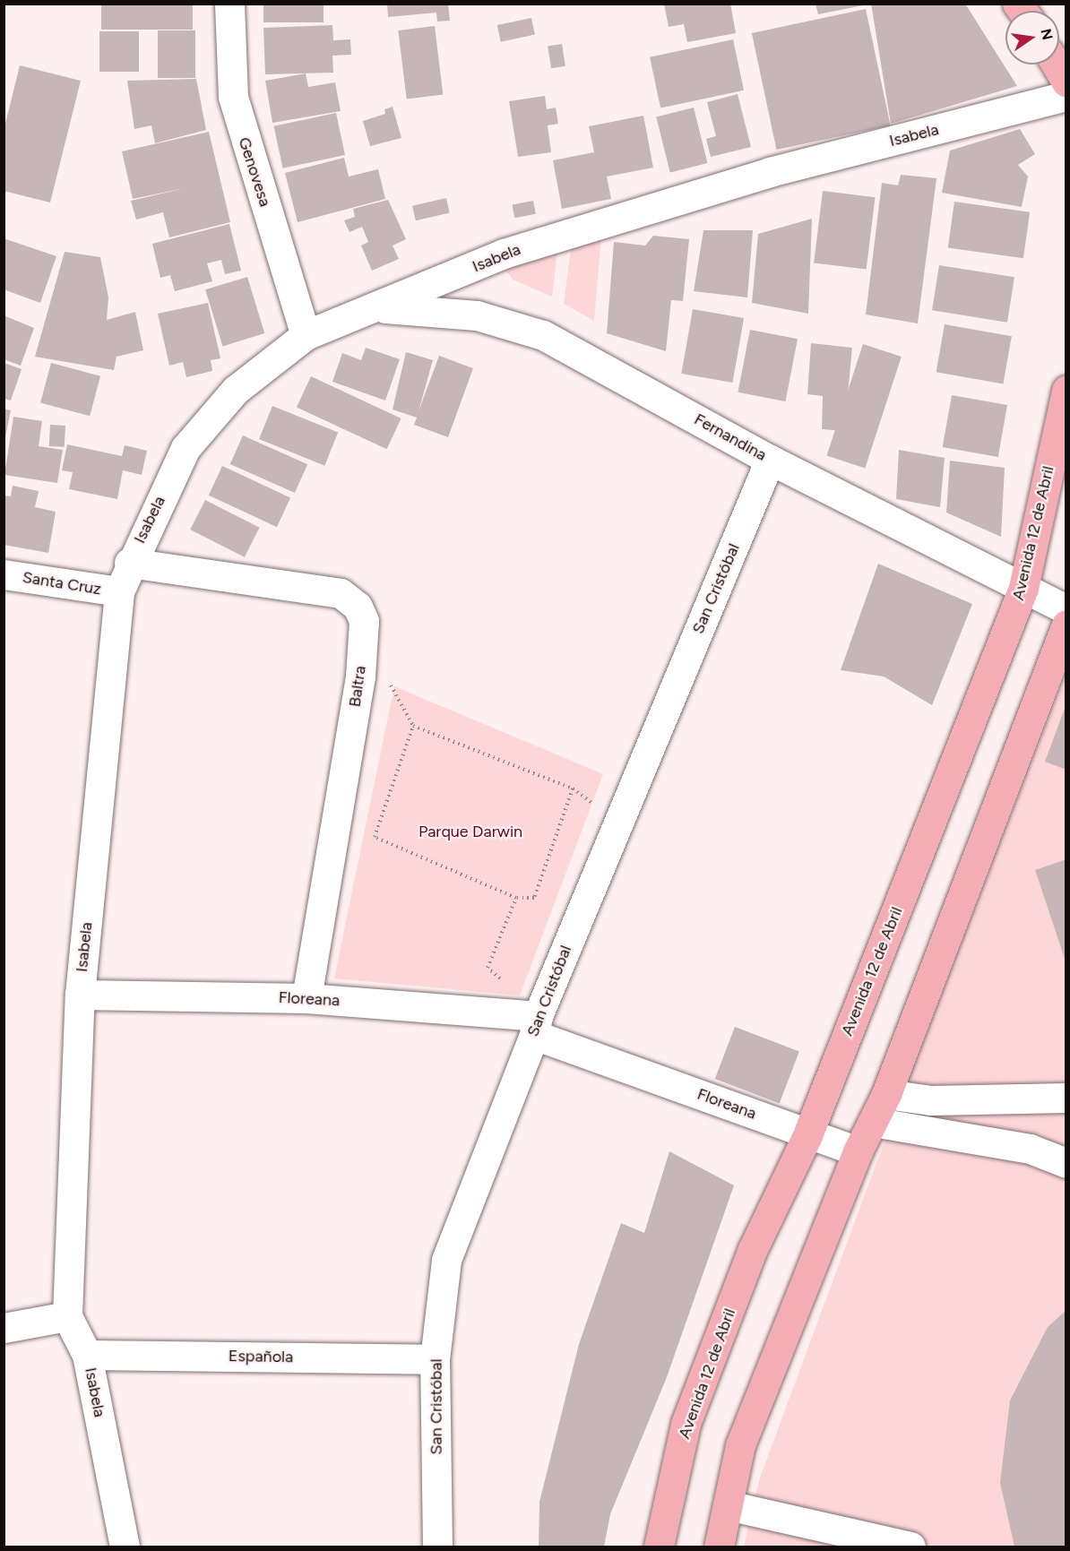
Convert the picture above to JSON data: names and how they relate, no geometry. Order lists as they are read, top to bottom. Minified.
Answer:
{"streets":{"main road":["Avenida 12 de Abril"],"street":["Isabela","Genovesa","Fernandina","Santa Cruz","San Cristóbal","Baltra","Floreana","Española"]},"crossings":[["Isabela","Genovesa"],["Isabela","Fernandina"],["Isabela","Santa Cruz"],["Isabela","Baltra"],["Isabela","Floreana"],["Isabela","Española"],["Fernandina","Avenida 12 de Abril"],["Fernandina","San Cristóbal"],["Avenida 12 de Abril","Floreana"],["San Cristóbal","Floreana"],["San Cristóbal","Española"],["Baltra","Floreana"]],"parks":["Parque Darwin"],"north":"right"}
